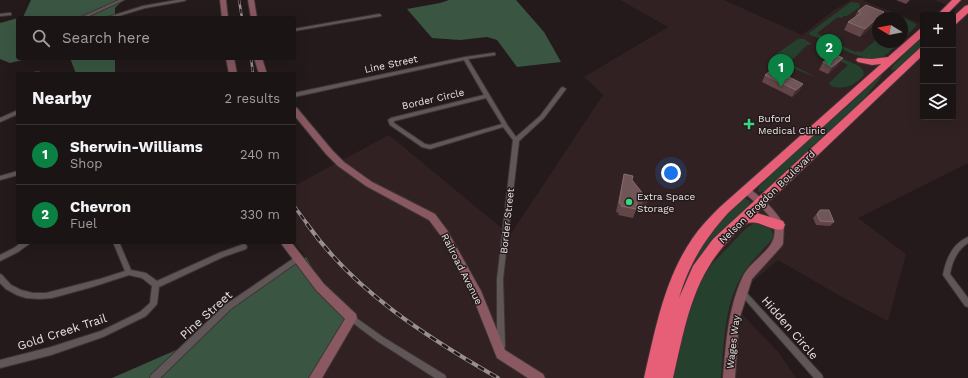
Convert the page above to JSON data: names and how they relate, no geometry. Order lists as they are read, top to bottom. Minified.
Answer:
{"streets":{"highway":["Nelson Brogdon Boulevard"],"street":["Line Street","Border Circle","Border Street","Railroad Avenue","Pine Street","Hidden Circle","Gold Creek Trail","Wages Way"]},"crossings":[["Border Street","Railroad Avenue"],["Hidden Circle","Wages Way"]],"places":{"health":["Buford Medical Clinic"],"other":["Extra Space Storage"]},"north":"left","page":{"map_buttons":["+","−"],"search":"Search here","pins":["2","1"],"heading":["Nearby","2 results"],"list":[{"mark":"1","name":"Sherwin-Williams","note":"Shop","value":"240 m"},{"mark":"2","name":"Chevron","note":"Fuel","value":"330 m"}]}}
